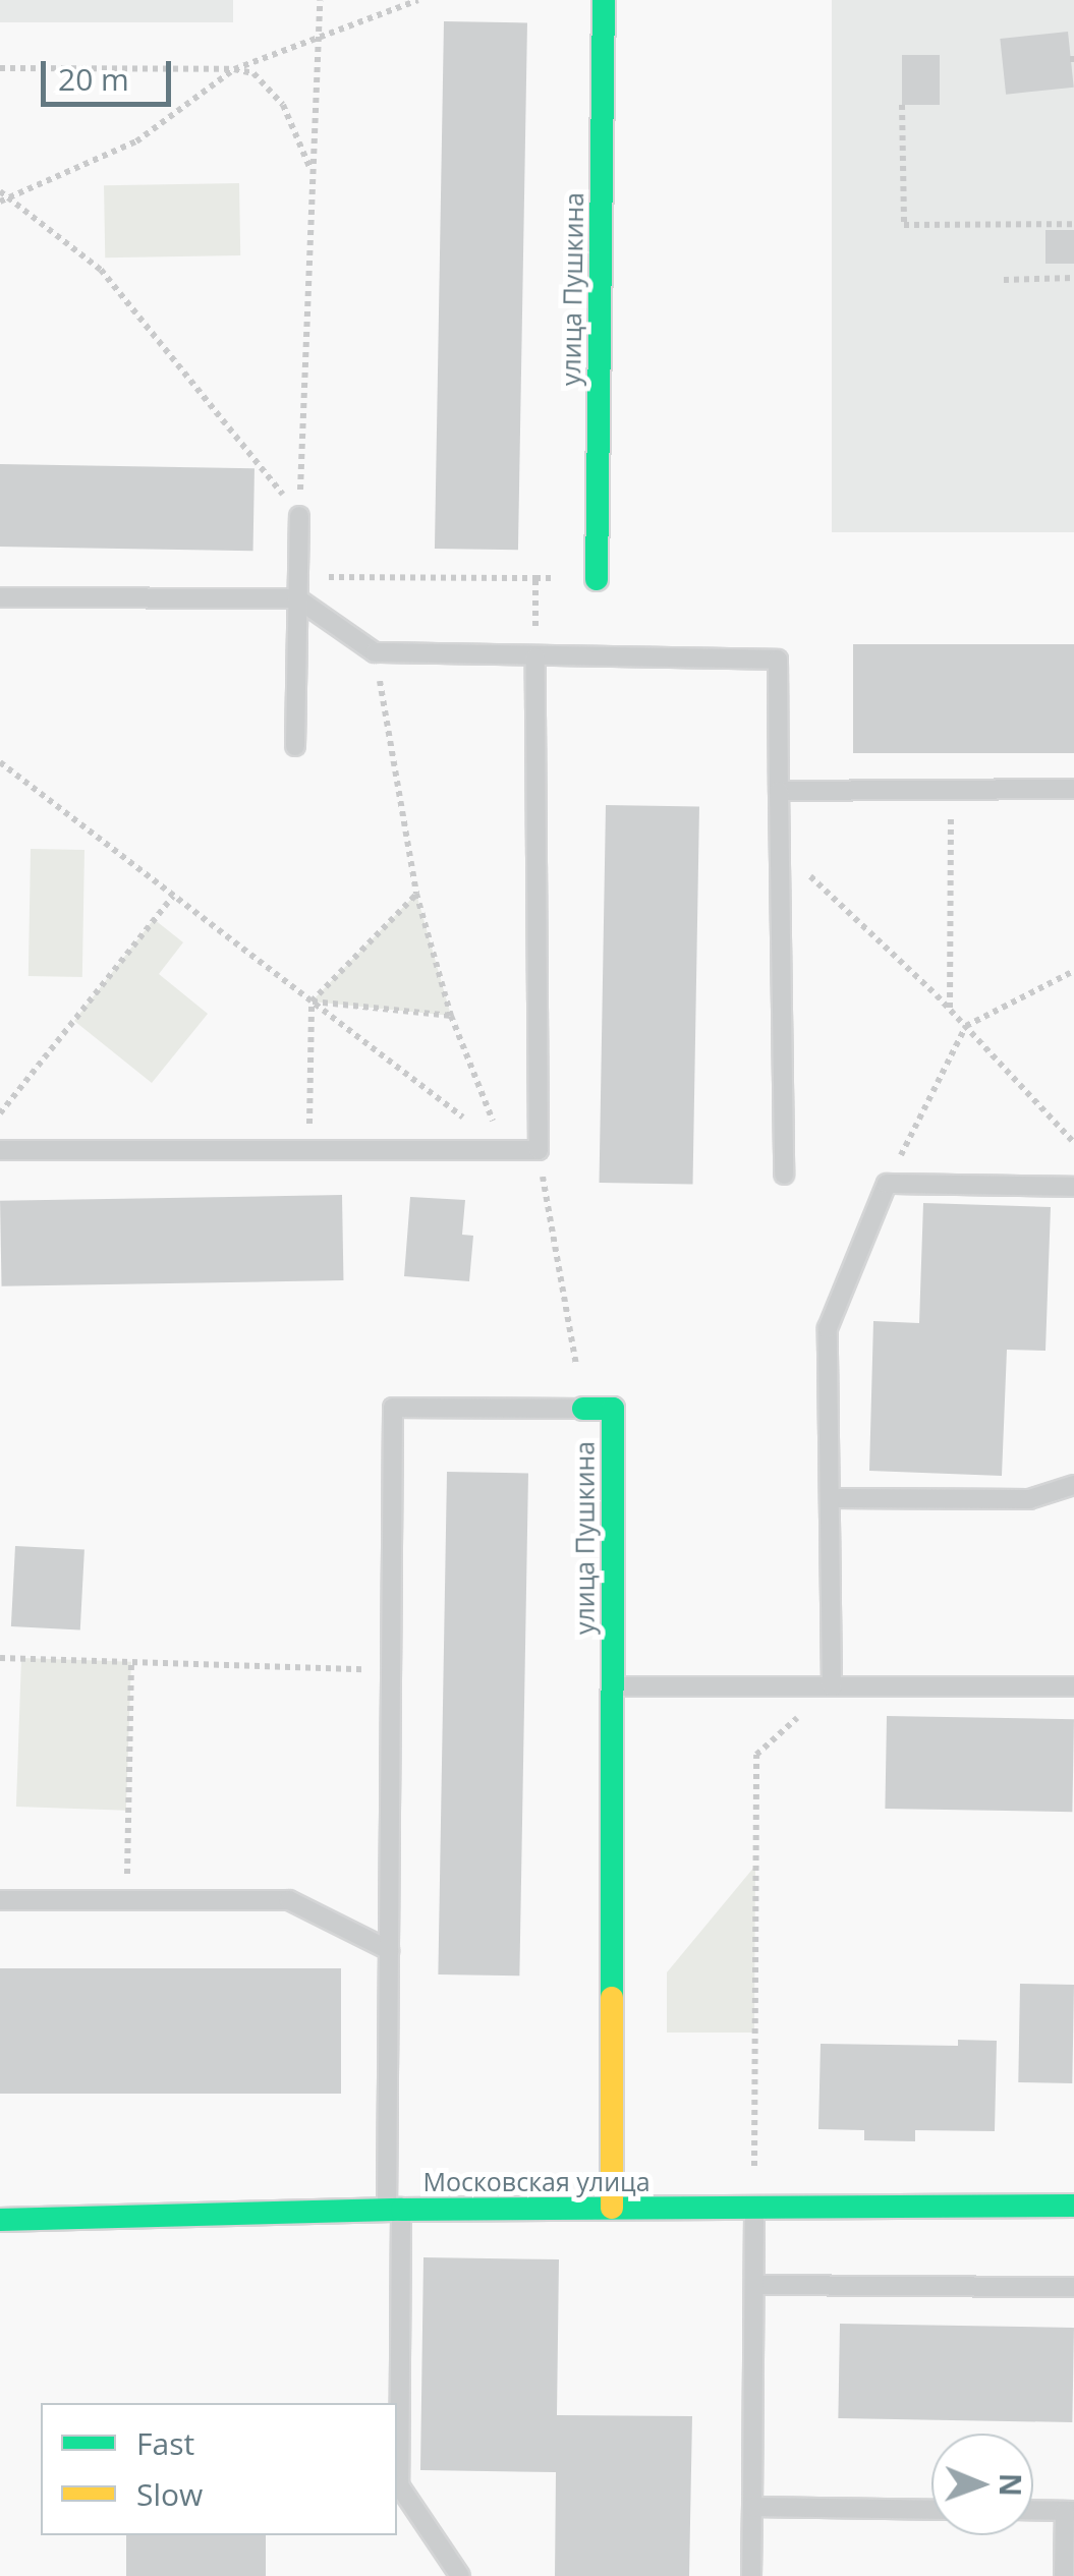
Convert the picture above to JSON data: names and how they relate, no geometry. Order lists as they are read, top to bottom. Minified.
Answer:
{"streets":{"street":["улица Пушкина","Московская улица"]},"crossings":[["улица Пушкина","Московская улица"]],"legend":["Fast","Slow"],"scale_bar":"20 m","north":"right"}
